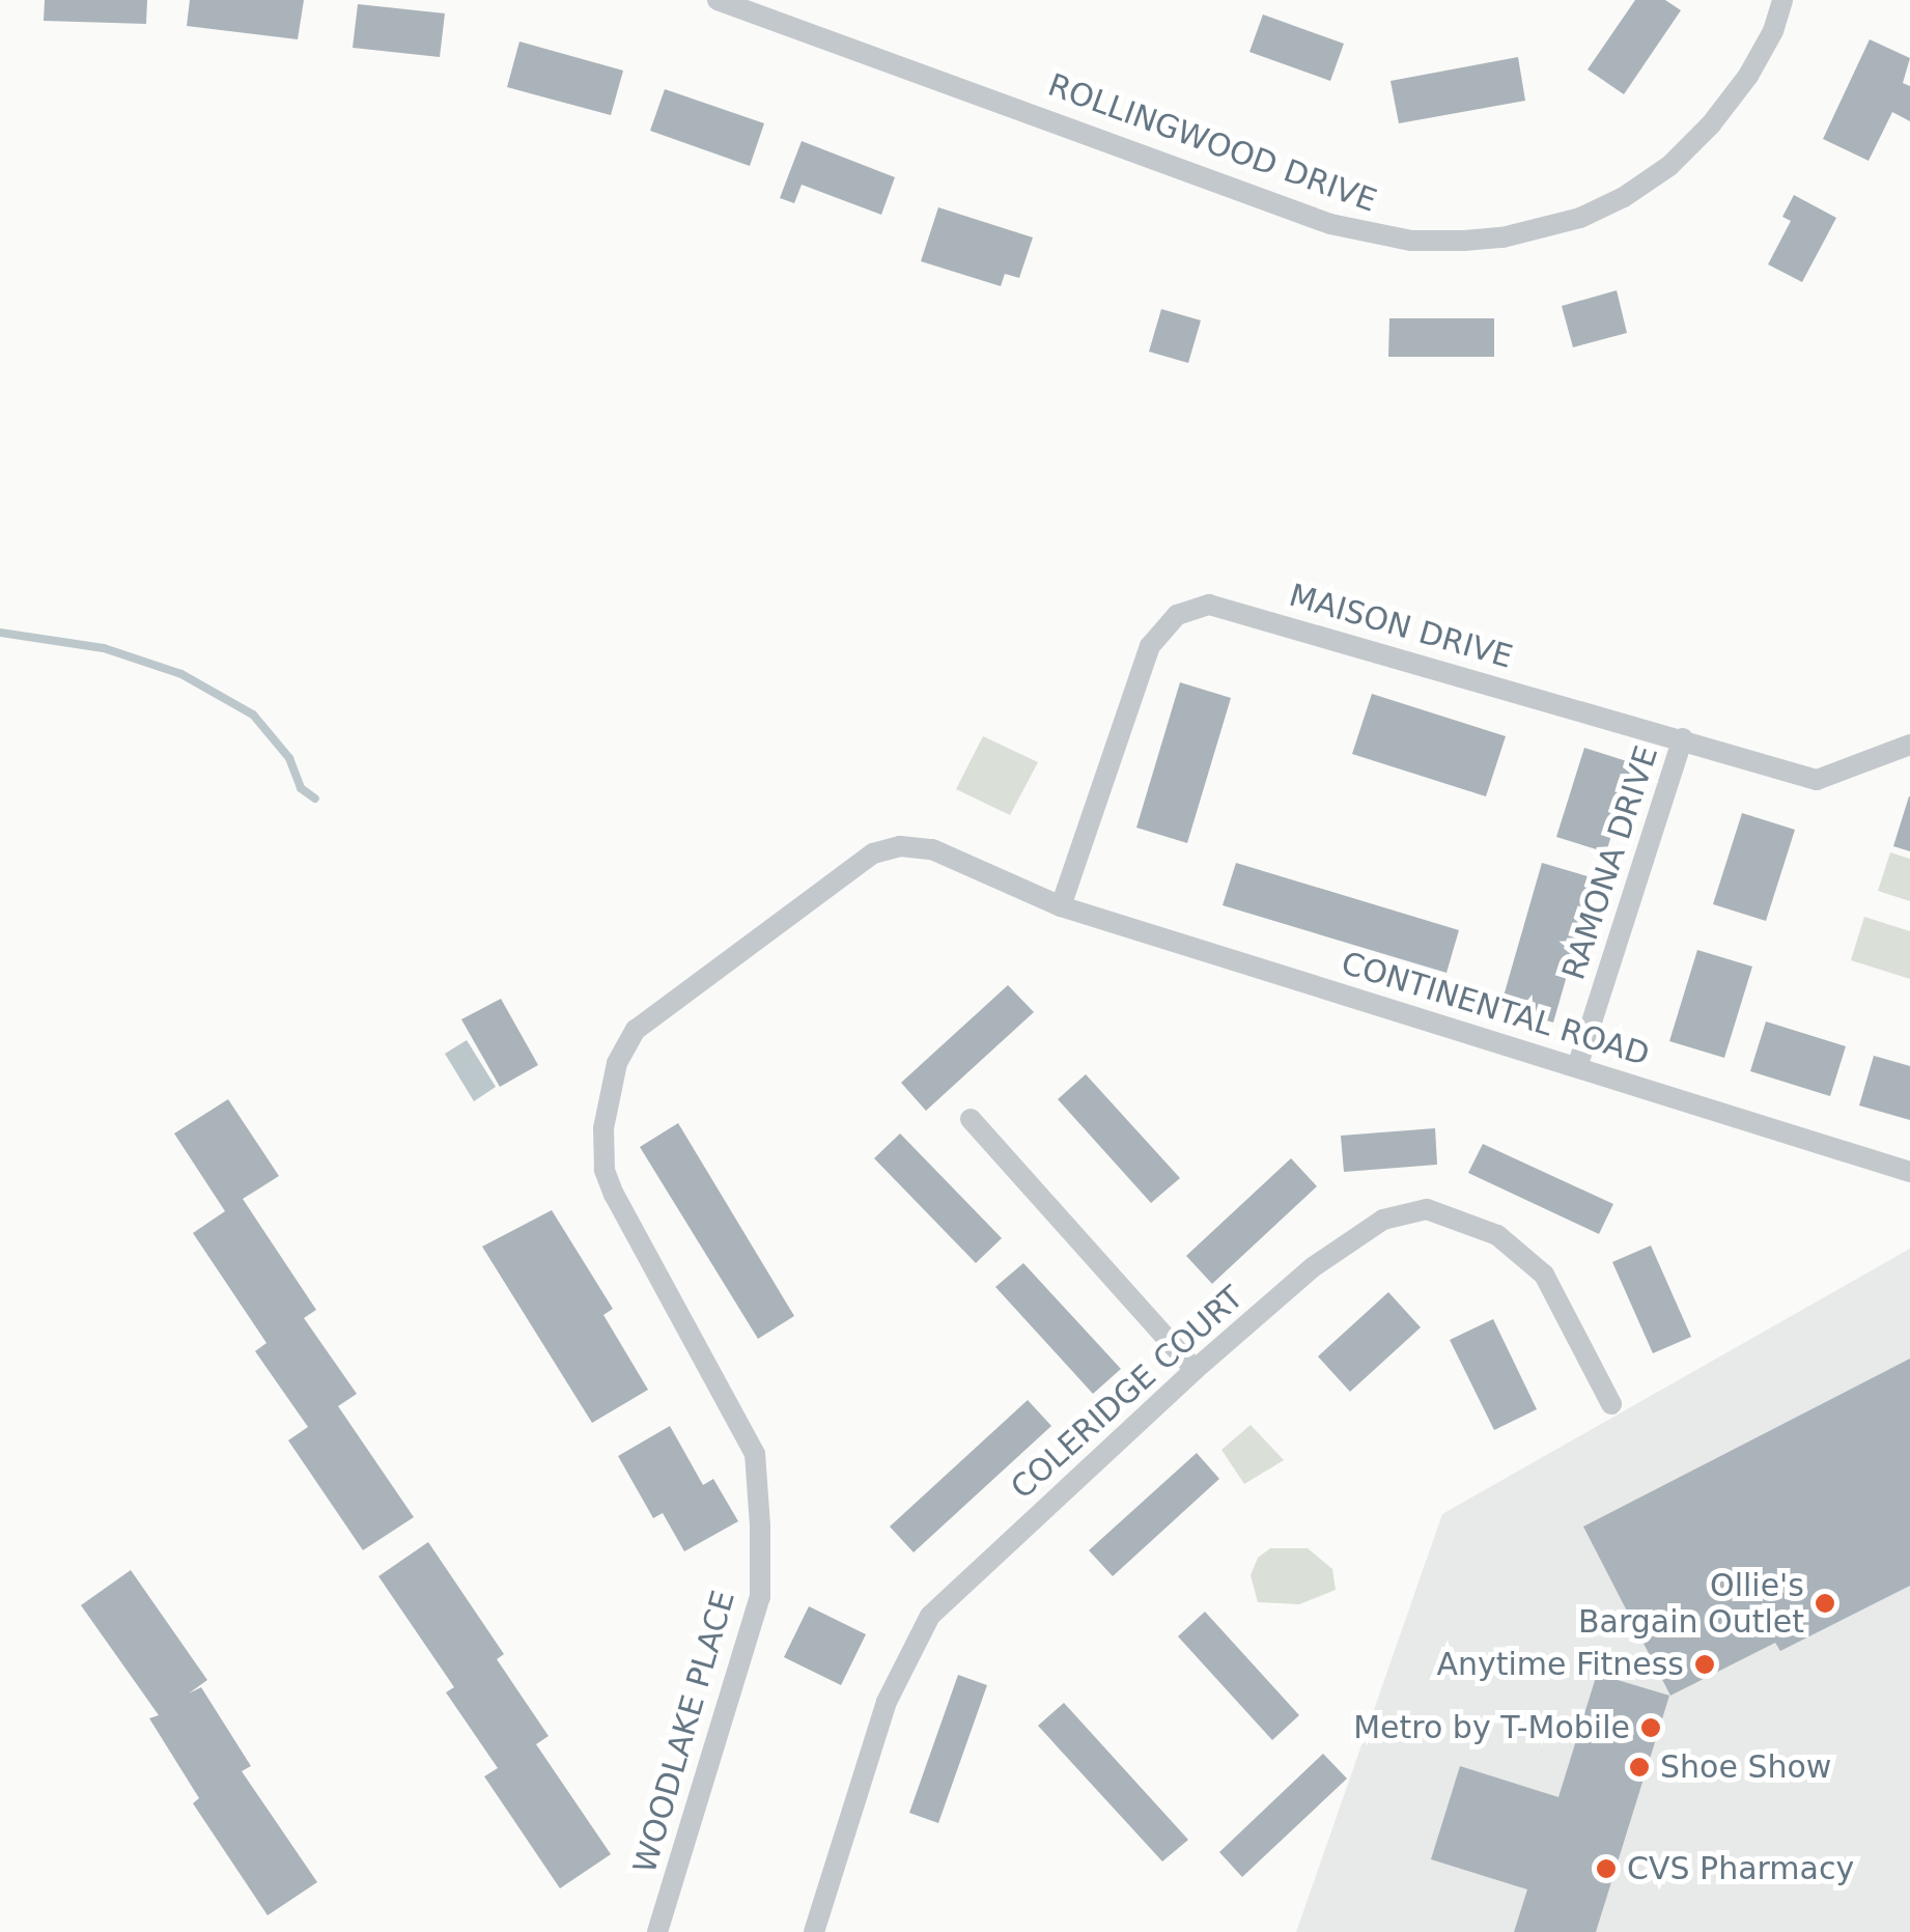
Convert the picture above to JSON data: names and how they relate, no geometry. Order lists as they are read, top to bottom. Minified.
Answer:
{"streets":{"street":["ROLLINGWOOD DRIVE","MAISON DRIVE","RAMONA DRIVE","CONTINENTAL ROAD","COLERIDGE COURT","WOODLAKE PLACE"]},"crossings":[["MAISON DRIVE","RAMONA DRIVE"],["MAISON DRIVE","CONTINENTAL ROAD"],["MAISON DRIVE","WOODLAKE PLACE"],["RAMONA DRIVE","CONTINENTAL ROAD"],["CONTINENTAL ROAD","WOODLAKE PLACE"]],"places":["Ollie's Bargain Outlet","Anytime Fitness","Metro by T-Mobile","Shoe Show","CVS Pharmacy"]}
